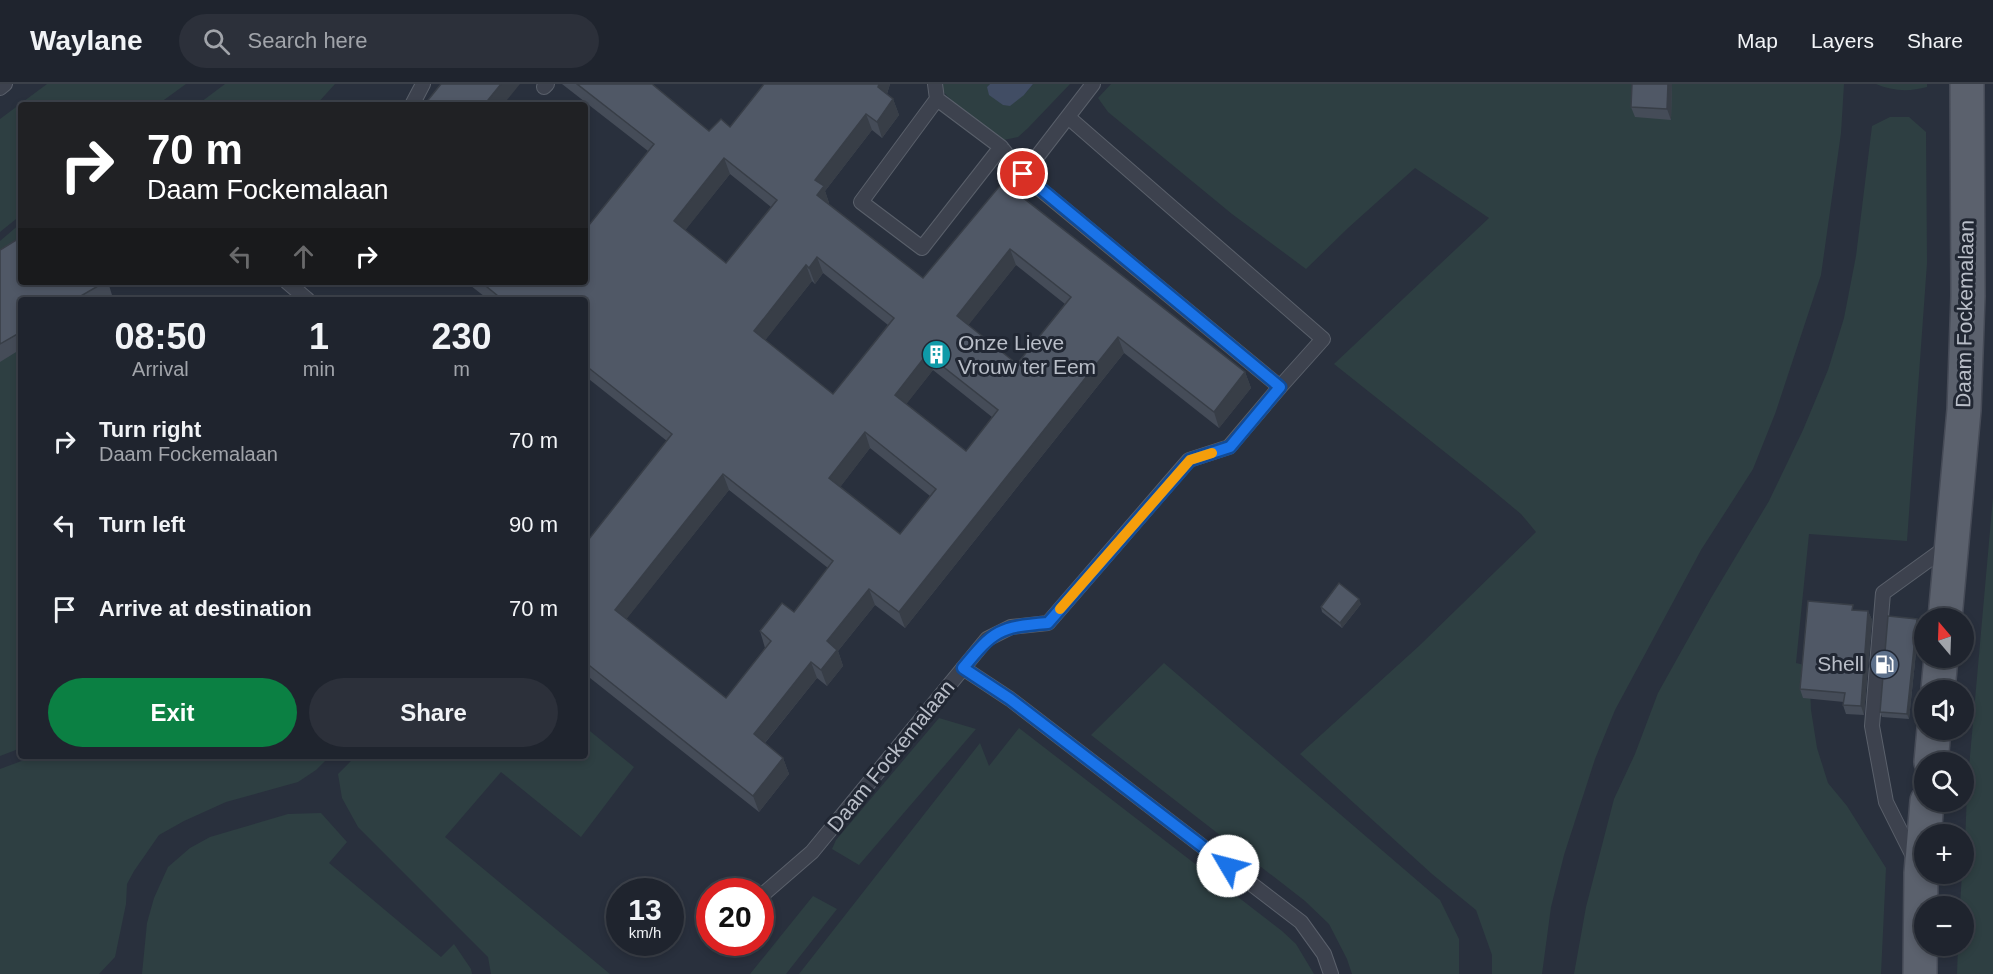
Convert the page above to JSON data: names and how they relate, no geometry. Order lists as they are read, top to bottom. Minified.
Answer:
{"streets":{"main road":["Daam Fockemalaan"]},"places":{"building":["Onze Lieve Vrouw ter Eem"],"fuel station":["Shell"]},"north":"top","page":{"header":"Waylane","search":"Search here","nav":["Map","Layers","Share"],"turn":["70 m","Daam Fockemalaan"],"eta":["08:50","Arrival","1","min","230","m"],"list":[{"name":"Turn right","note":"Daam Fockemalaan","value":"70 m"},{"name":"Turn left","value":"90 m"},{"name":"Arrive at destination","value":"70 m"}],"map_buttons":["+","−"],"buttons":["Exit","Share"],"speed":"13 km/h","limit":"20"}}
